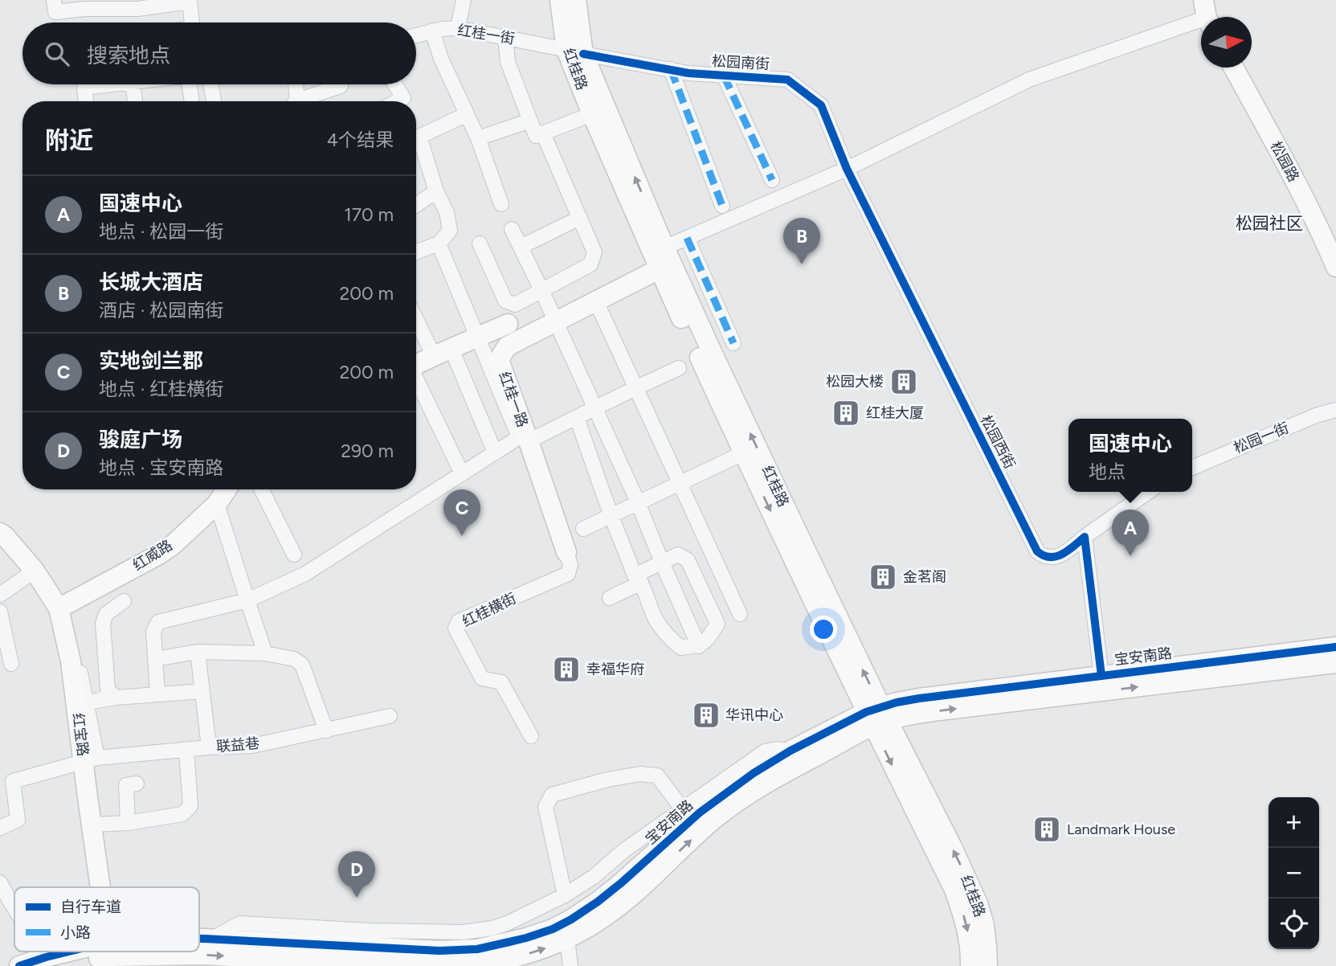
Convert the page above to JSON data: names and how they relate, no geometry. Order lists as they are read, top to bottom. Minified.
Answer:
{"streets":{"street":["红桂一街","松园南街","红桂路","松园路","红桂一路","松园一街","松园西街","红威路","红桂横街","宝安南路","红宝路","联益巷"]},"crossings":[["红桂一街","松园南街"],["红桂一街","红桂路"],["松园南街","红桂路"],["松园南街","松园西街"],["红桂路","红桂一路"],["红桂路","宝安南路"],["红桂一路","红桂横街"],["红威路","红宝路"],["红宝路","联益巷"]],"districts":["松园社区"],"places":{"building":["松园大楼","红桂大厦","金茗阁","幸福华府","华讯中心","Landmark House"]},"legend":["自行车道","小路"],"north":"right","page":{"search":"搜索地点","heading":["附近","4个结果"],"list":[{"mark":"A","name":"国速中心","note":"地点 · 松园一街","value":"170 m"},{"mark":"B","name":"长城大酒店","note":"酒店 · 松园南街","value":"200 m"},{"mark":"C","name":"实地剑兰郡","note":"地点 · 红桂横街","value":"200 m"},{"mark":"D","name":"骏庭广场","note":"地点 · 宝安南路","value":"290 m"}],"pins":["B","C","A","D"],"popup":["国速中心","地点"],"map_buttons":["+","−"]}}
